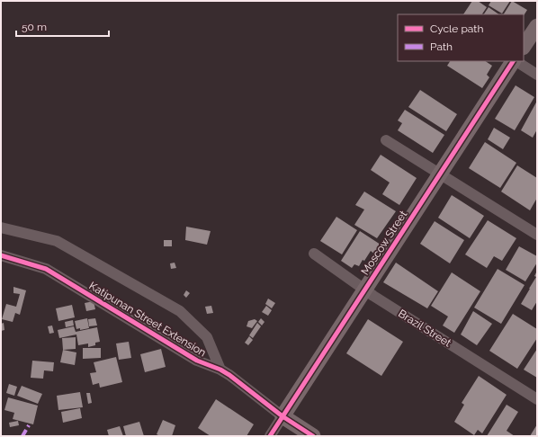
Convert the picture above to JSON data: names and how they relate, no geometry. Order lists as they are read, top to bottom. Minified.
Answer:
{"streets":{"street":["Moscow Street","Katipunan Street Extension","Brazil Street"]},"crossings":[["Moscow Street","Katipunan Street Extension"],["Moscow Street","Brazil Street"]],"legend":["Cycle path","Path"],"scale_bar":"50 m"}
